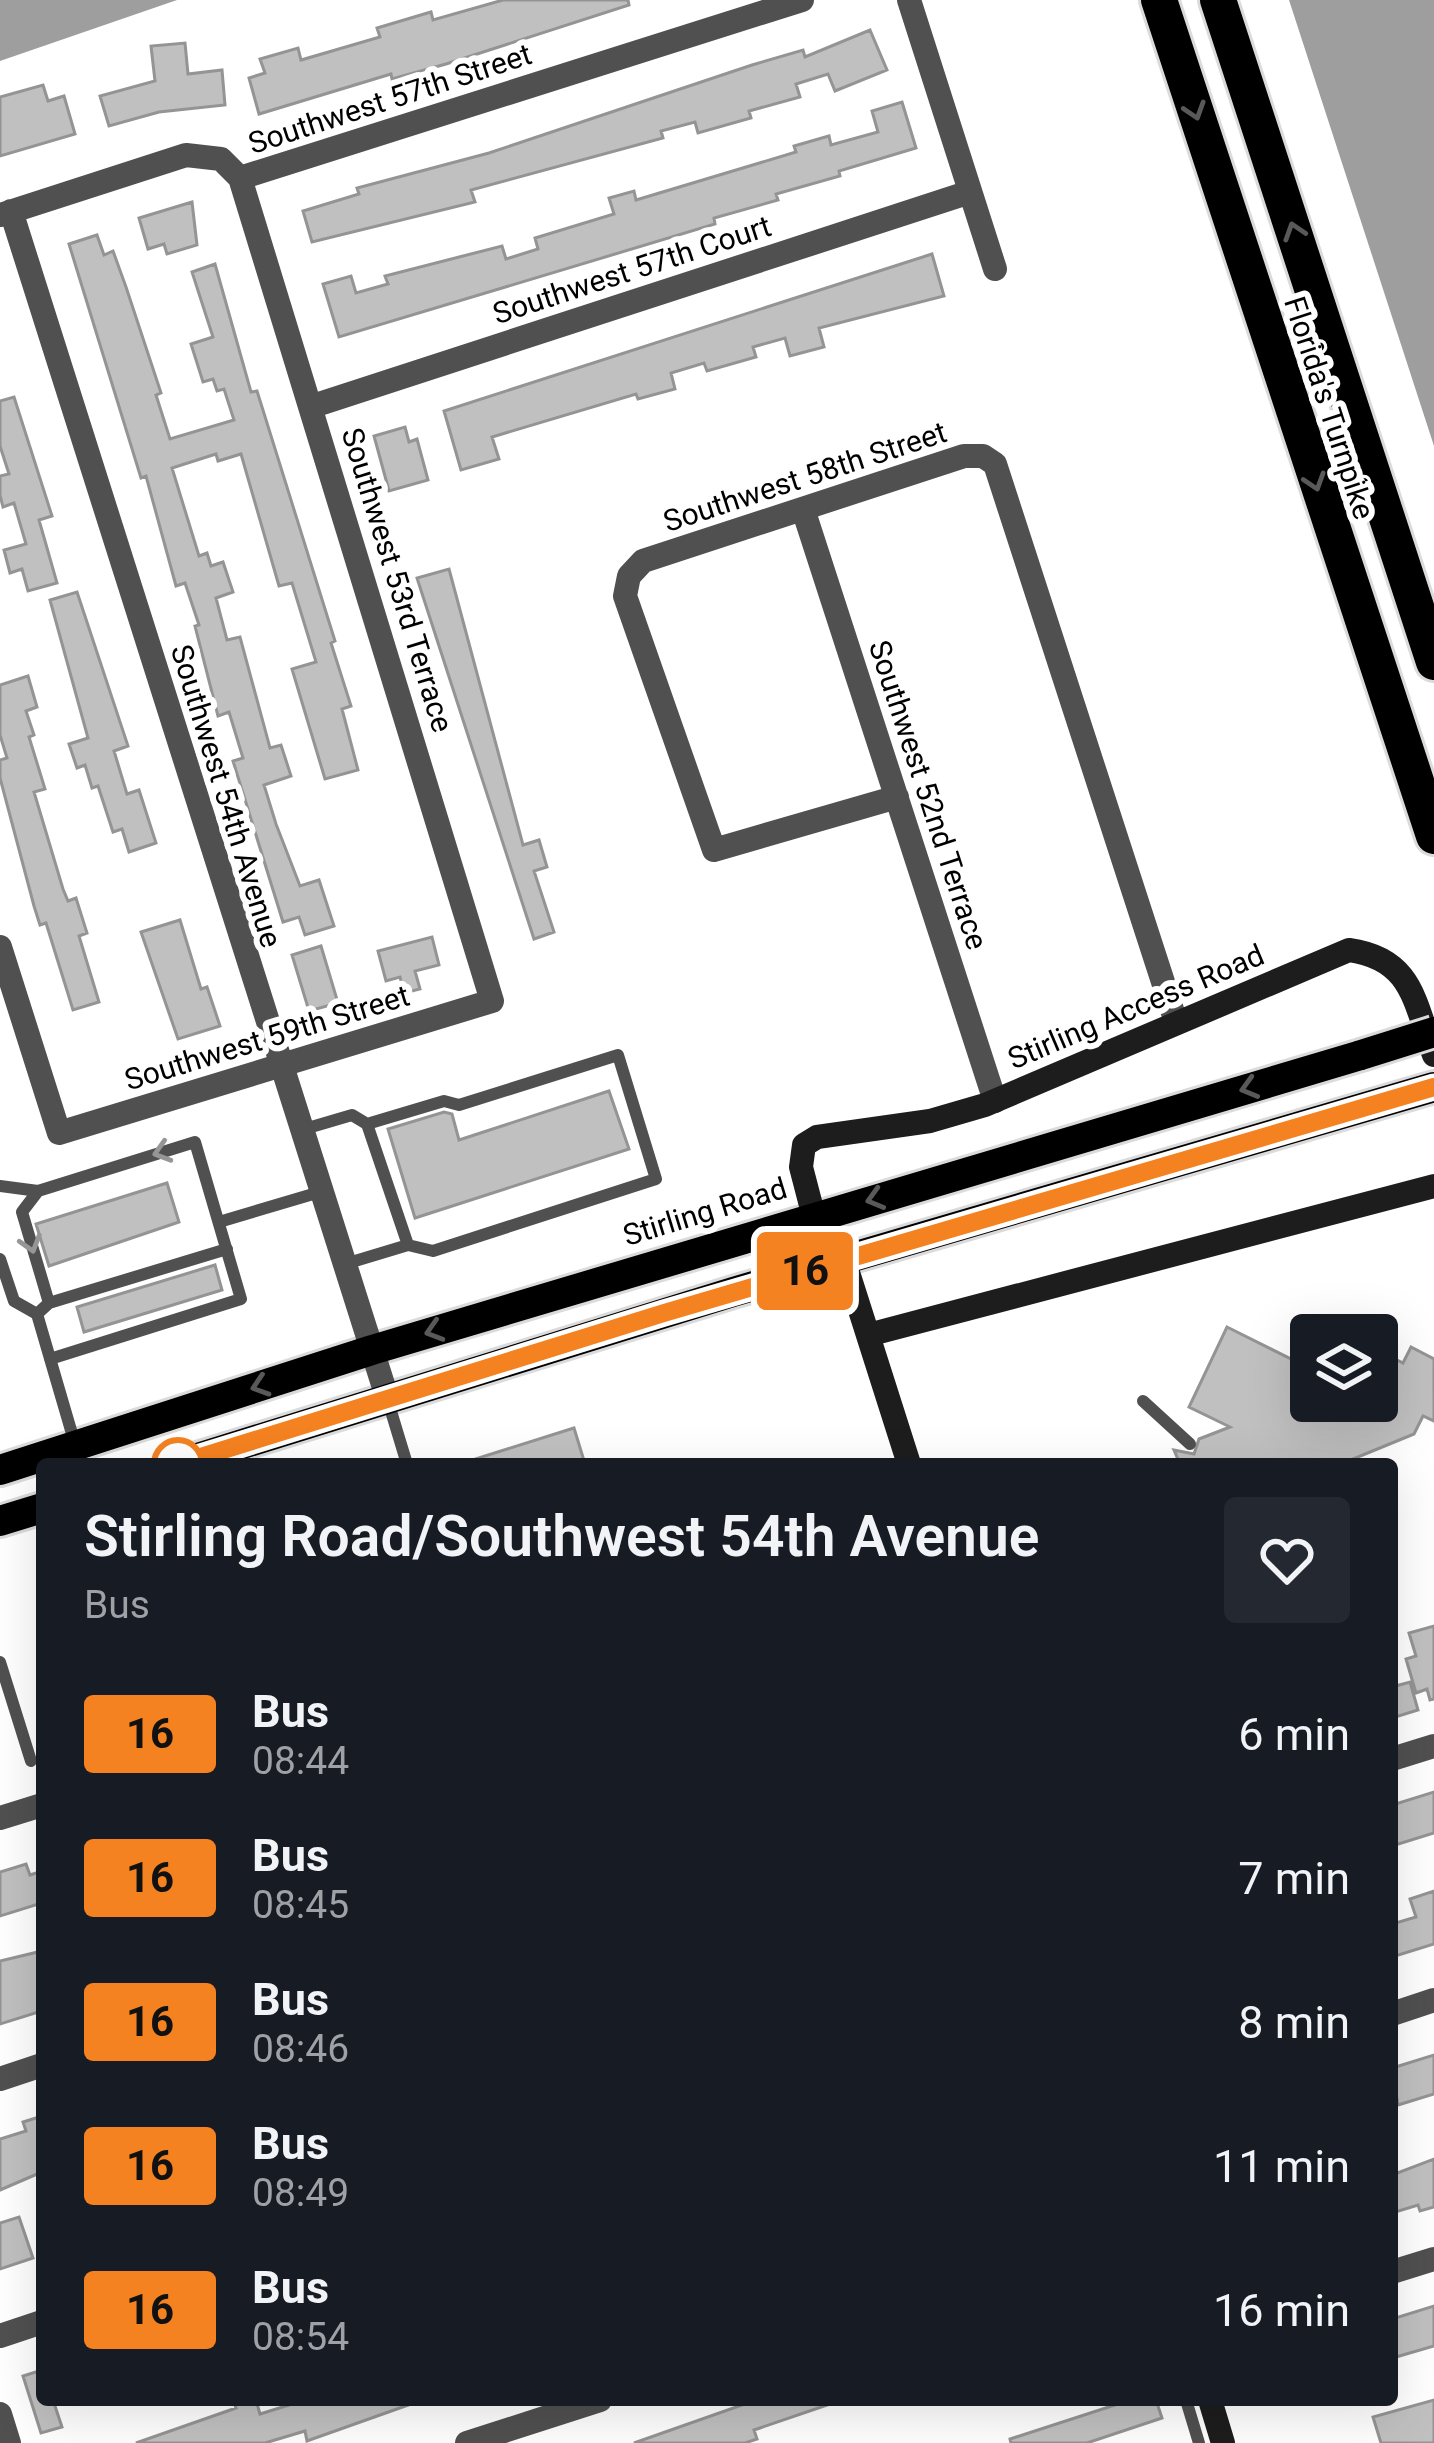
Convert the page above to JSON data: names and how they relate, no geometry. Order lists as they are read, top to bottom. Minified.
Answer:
{"streets":{"highway":["Florida's Turnpike"],"main road":["Stirling Road"],"street":["Southwest 57th Street","Southwest 57th Court","Southwest 58th Street","Southwest 53rd Terrace","Southwest 52nd Terrace","Southwest 54th Avenue","Stirling Access Road","Southwest 59th Street"]},"crossings":[["Southwest 57th Street","Southwest 53rd Terrace"],["Southwest 57th Street","Southwest 54th Avenue"],["Southwest 57th Court","Southwest 53rd Terrace"],["Southwest 58th Street","Southwest 52nd Terrace"],["Southwest 58th Street","Stirling Access Road"],["Southwest 53rd Terrace","Southwest 59th Street"],["Southwest 52nd Terrace","Stirling Access Road"],["Southwest 54th Avenue","Southwest 59th Street"],["Southwest 54th Avenue","Stirling Road"],["Stirling Access Road","Stirling Road"]],"lines":["bus line 16"],"page":{"on_map":"16","heading":["Stirling Road/Southwest 54th Avenue","Bus"],"list":[{"mark":"16","name":"Bus","note":"08:44","value":"6 min"},{"mark":"16","name":"Bus","note":"08:45","value":"7 min"},{"mark":"16","name":"Bus","note":"08:46","value":"8 min"},{"mark":"16","name":"Bus","note":"08:49","value":"11 min"},{"mark":"16","name":"Bus","note":"08:54","value":"16 min"}]}}
